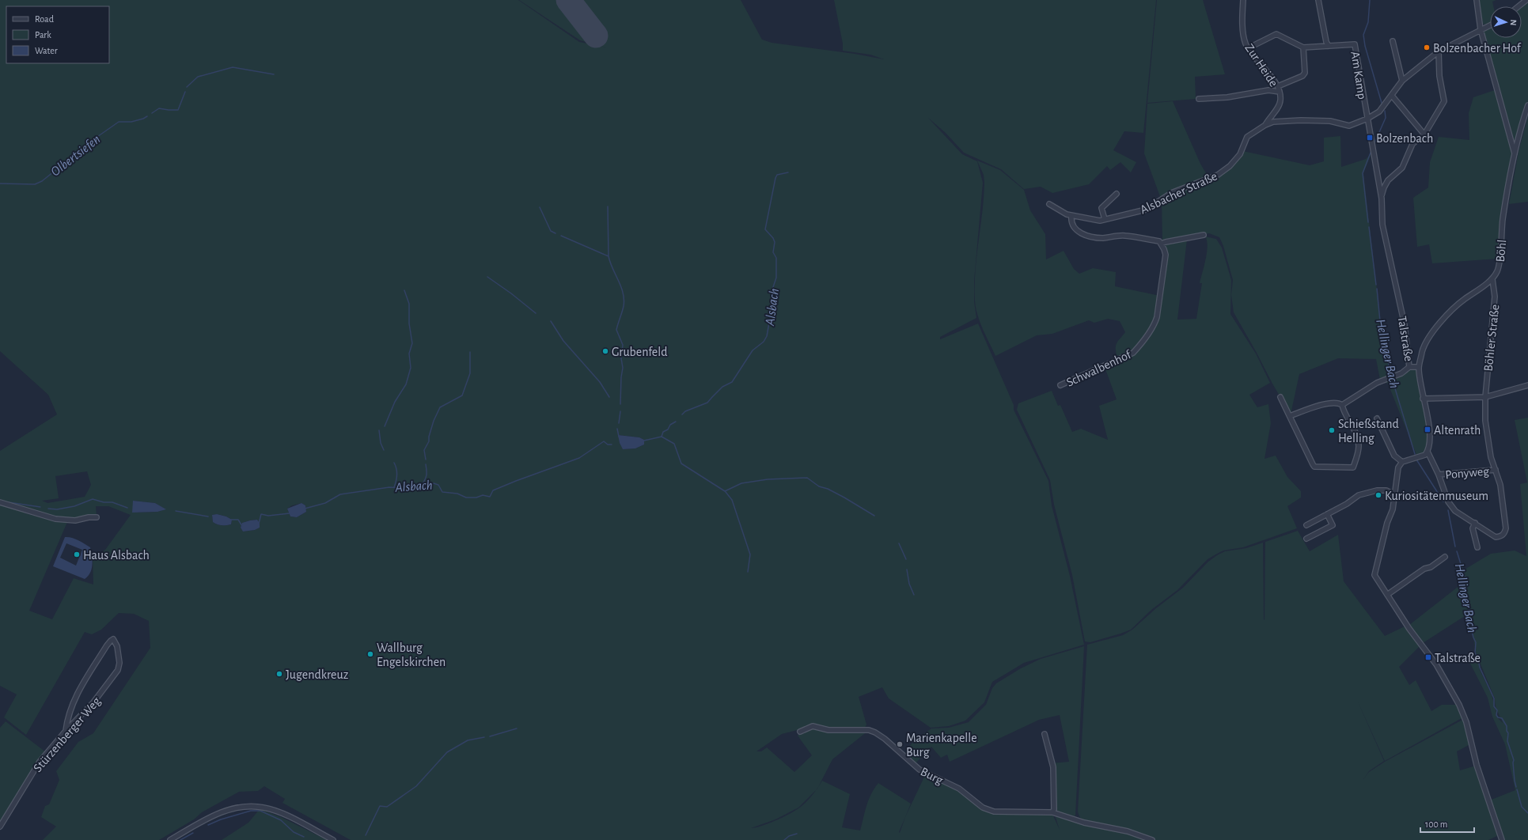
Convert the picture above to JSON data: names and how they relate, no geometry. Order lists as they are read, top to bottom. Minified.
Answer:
{"streets":{"street":["Zur Heide","Am Kamp","Alsbacher Straße","Böhl","Böhler Straße","Talstraße","Schwalbenhof","Ponyweg","Stürzenberger Weg","Burg"]},"crossings":[["Zur Heide","Alsbacher Straße"],["Am Kamp","Alsbacher Straße"],["Am Kamp","Talstraße"],["Alsbacher Straße","Talstraße"],["Böhl","Böhler Straße"],["Böhl","Talstraße"],["Böhler Straße","Ponyweg"],["Talstraße","Ponyweg"]],"water":["Olbertsiefen","Alsbach","Hellinger Bach"],"places":{"other":["Bolzenbacher Hof","Grubenfeld","Schießstand Helling","Kuriositätenmuseum","Haus Alsbach","Wallburg Engelskirchen","Jugendkreuz","Marienkapelle Burg"],"transit":["Bolzenbach","Altenrath","Talstraße"]},"legend":["Road","Park","Water"],"scale_bar":"100 m","north":"right"}
